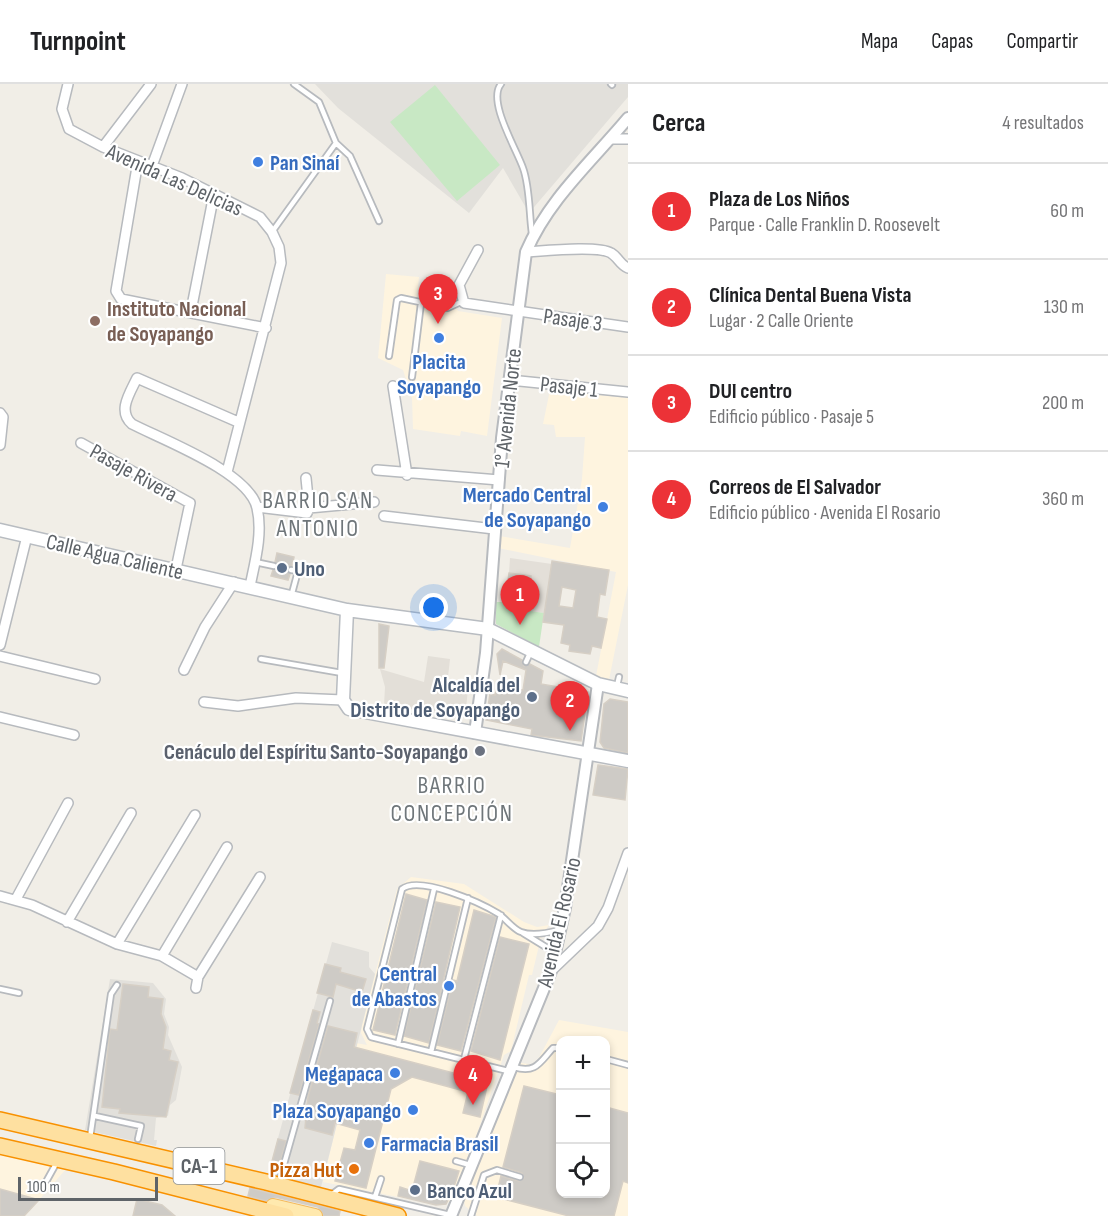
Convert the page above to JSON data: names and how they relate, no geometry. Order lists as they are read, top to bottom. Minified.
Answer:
{"streets":{"highway":["CA-1"],"main road":["Calle Agua Caliente"],"street":["Avenida Las Delicias","Pasaje 3","Pasaje 1","1° Avenida Norte","Pasaje Rivera","Avenida El Rosario"]},"crossings":[["Pasaje 3","1° Avenida Norte"],["Pasaje 1","1° Avenida Norte"],["1° Avenida Norte","Calle Agua Caliente"],["Pasaje Rivera","Calle Agua Caliente"],["Calle Agua Caliente","Avenida El Rosario"]],"districts":["BARRIO SAN ANTONIO","BARRIO CONCEPCIÓN"],"places":["Pan Sinaí","Instituto Nacional de Soyapango","Placita Soyapango","Mercado Central de Soyapango","Uno","Alcaldía del Distrito de Soyapango","Cenáculo del Espíritu Santo-Soyapango","Central de Abastos","Megapaca","Plaza Soyapango","Farmacia Brasil","Pizza Hut","Banco Azul"],"scale_bar":"100 m","page":{"header":"Turnpoint","nav":["Mapa","Capas","Compartir"],"heading":["Cerca","4 resultados"],"list":[{"mark":"1","name":"Plaza de Los Niños","note":"Parque · Calle Franklin D. Roosevelt","value":"60 m"},{"mark":"2","name":"Clínica Dental Buena Vista","note":"Lugar · 2 Calle Oriente","value":"130 m"},{"mark":"3","name":"DUI centro","note":"Edificio público · Pasaje 5","value":"200 m"},{"mark":"4","name":"Correos de El Salvador","note":"Edificio público · Avenida El Rosario","value":"360 m"}],"pins":["3","1","2","4"],"map_buttons":["+","−"],"scale":"100 m"}}
